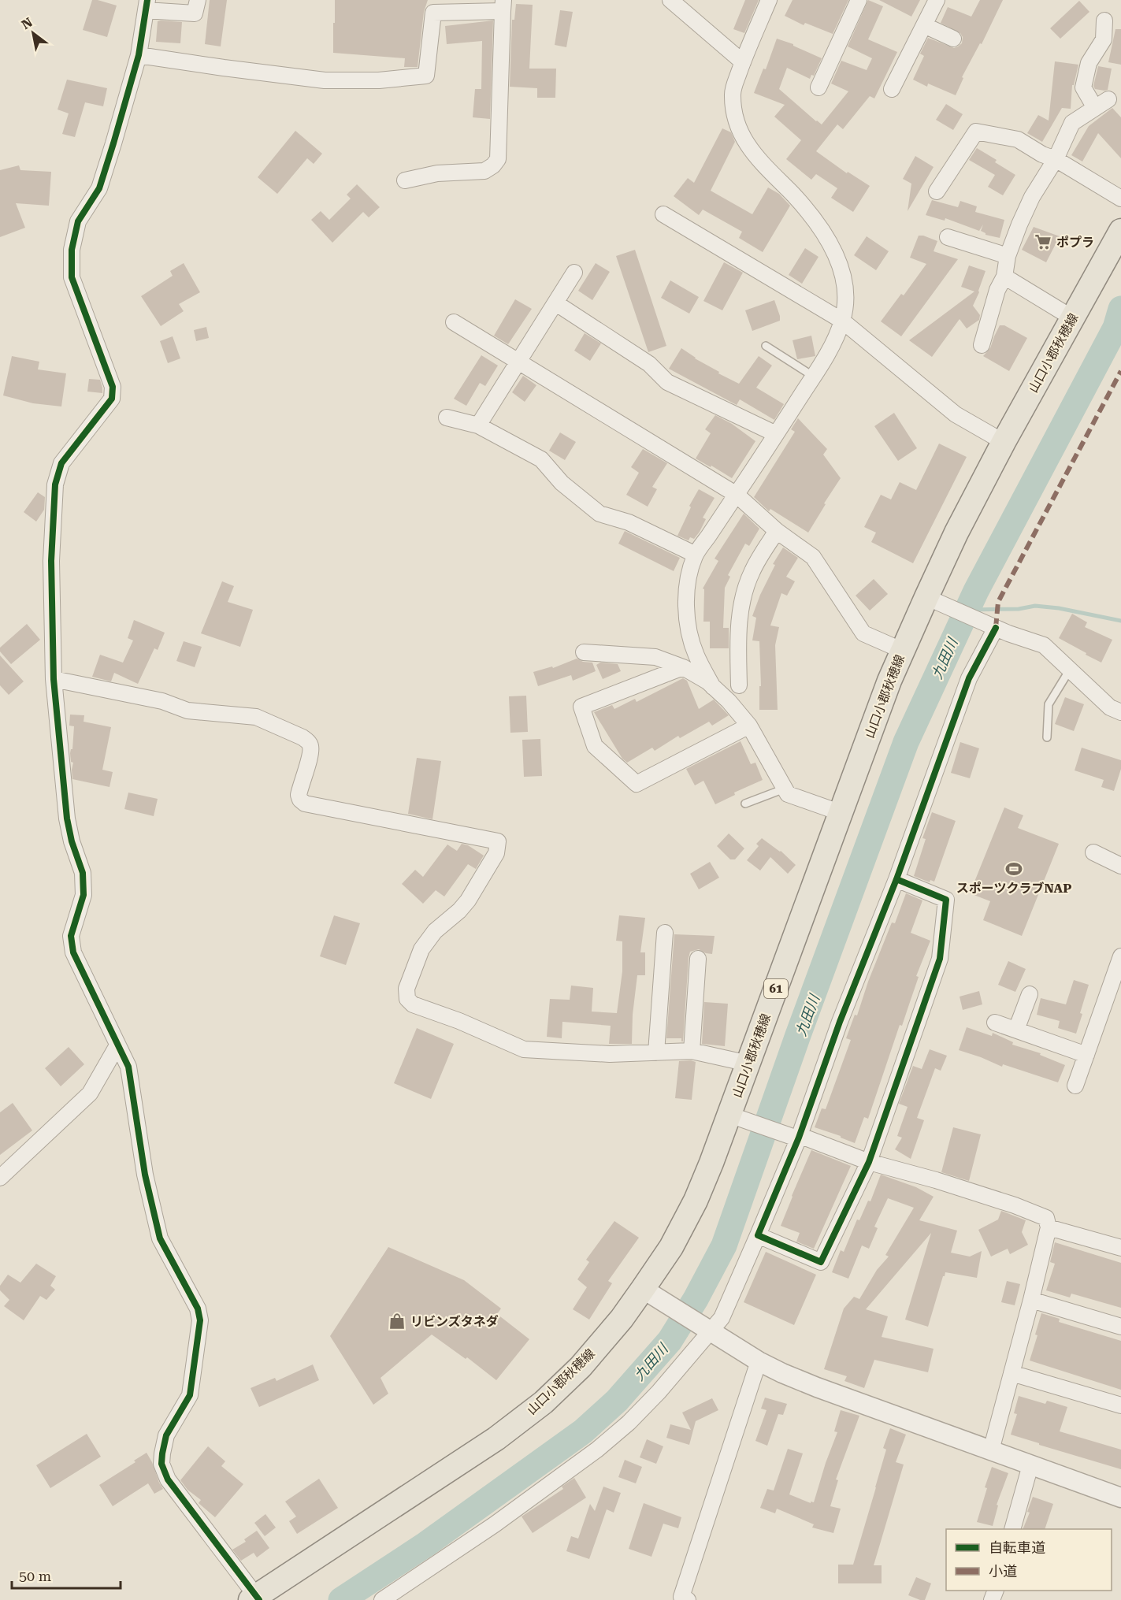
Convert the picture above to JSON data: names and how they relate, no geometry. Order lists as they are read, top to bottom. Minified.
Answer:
{"streets":{"main road":["山口小郡秋穂線","61"]},"water":["九田川"],"places":{"supermarket":["ポプラ"],"sports":["スポーツクラブNAP"],"shop":["リビンズタネダ"]},"legend":["自転車道","小道"],"scale_bar":"50 m","north":"top left"}
